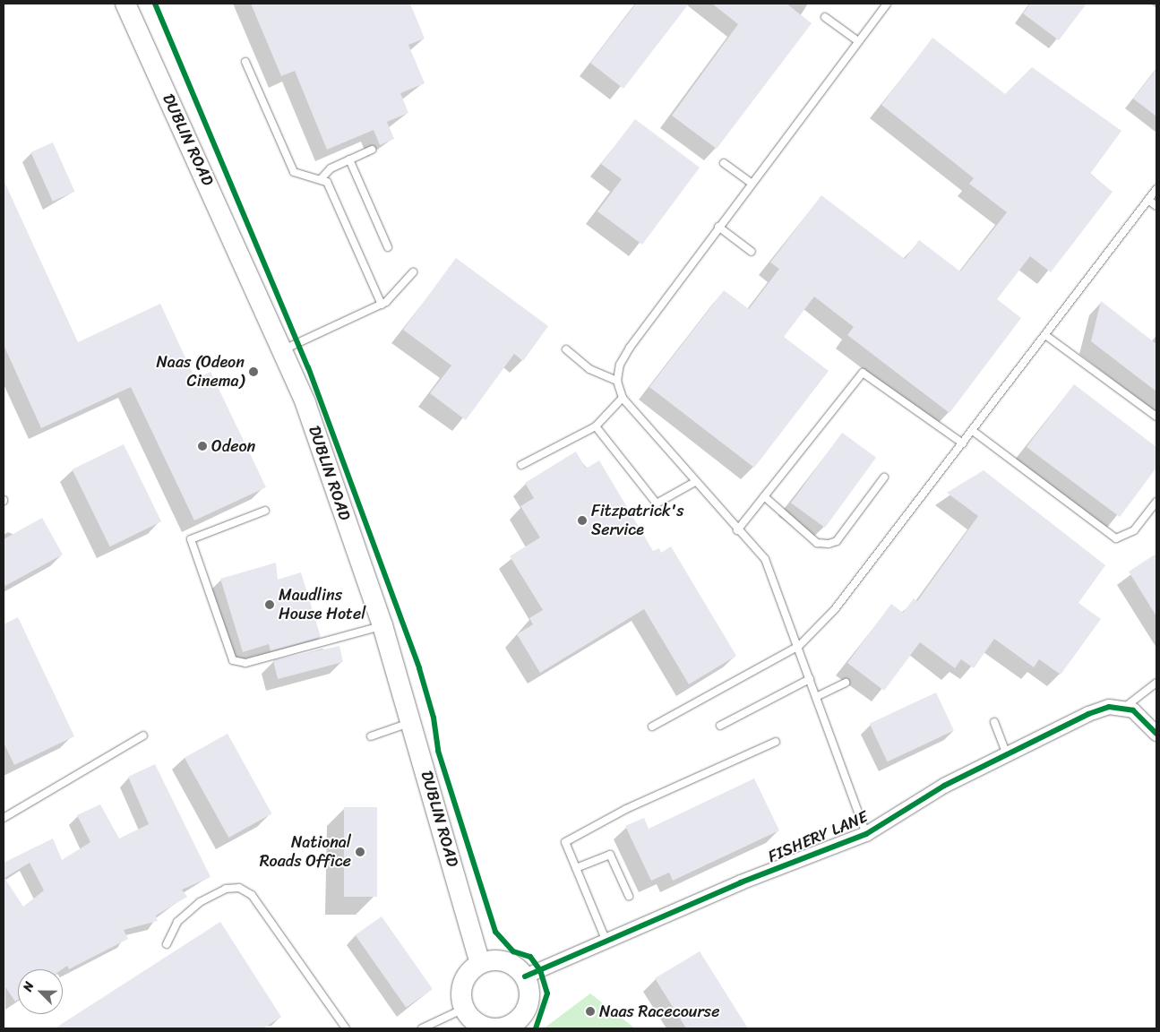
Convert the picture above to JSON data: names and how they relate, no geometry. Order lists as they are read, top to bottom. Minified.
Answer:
{"streets":{"main road":["DUBLIN ROAD"],"street":["FISHERY LANE"]},"crossings":[["DUBLIN ROAD","FISHERY LANE"]],"places":["Naas (Odeon Cinema)","Odeon","Fitzpatrick's Service","Maudlins House Hotel","National Roads Office","Naas Racecourse"],"north":"top left"}
